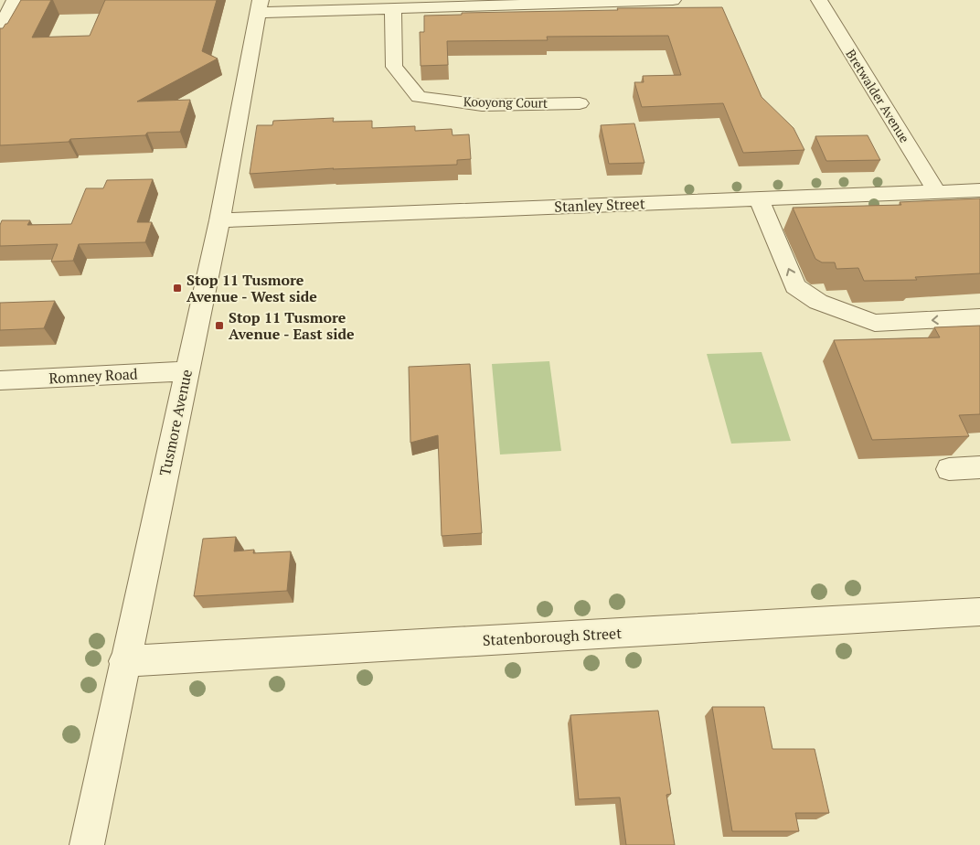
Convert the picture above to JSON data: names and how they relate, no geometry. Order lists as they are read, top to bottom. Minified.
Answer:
{"streets":{"street":["Bretwalder Avenue","Kooyong Court","Stanley Street","Romney Road","Tusmore Avenue","Statenborough Street"]},"crossings":[["Bretwalder Avenue","Stanley Street"],["Stanley Street","Tusmore Avenue"],["Romney Road","Tusmore Avenue"],["Tusmore Avenue","Statenborough Street"]],"places":{"transit":["Stop 11 Tusmore Avenue - West side","Stop 11 Tusmore Avenue - East side"]}}
